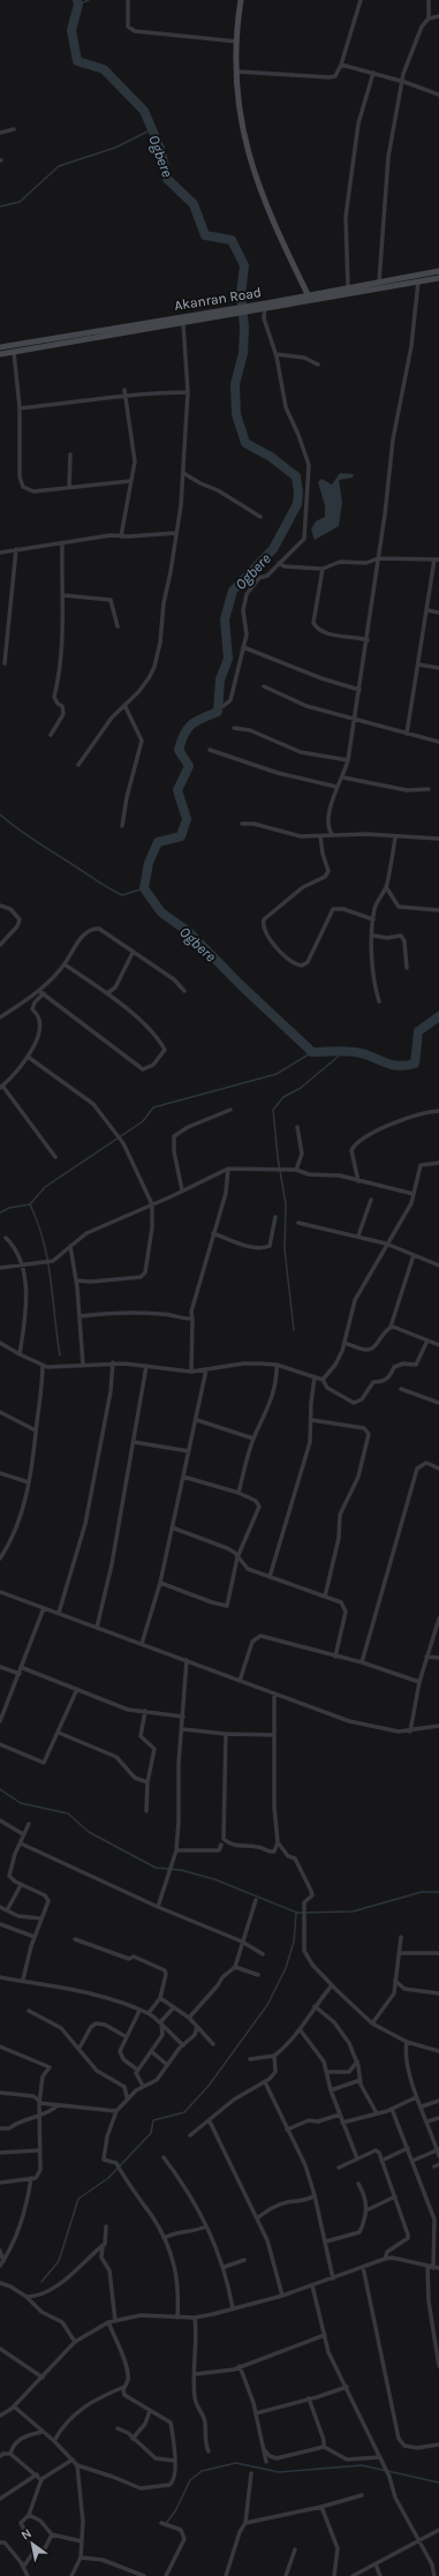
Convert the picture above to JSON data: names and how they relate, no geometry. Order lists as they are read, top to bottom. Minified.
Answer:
{"streets":{"main road":["Akanran Road"]},"water":["Ogbere"],"north":"top left"}
